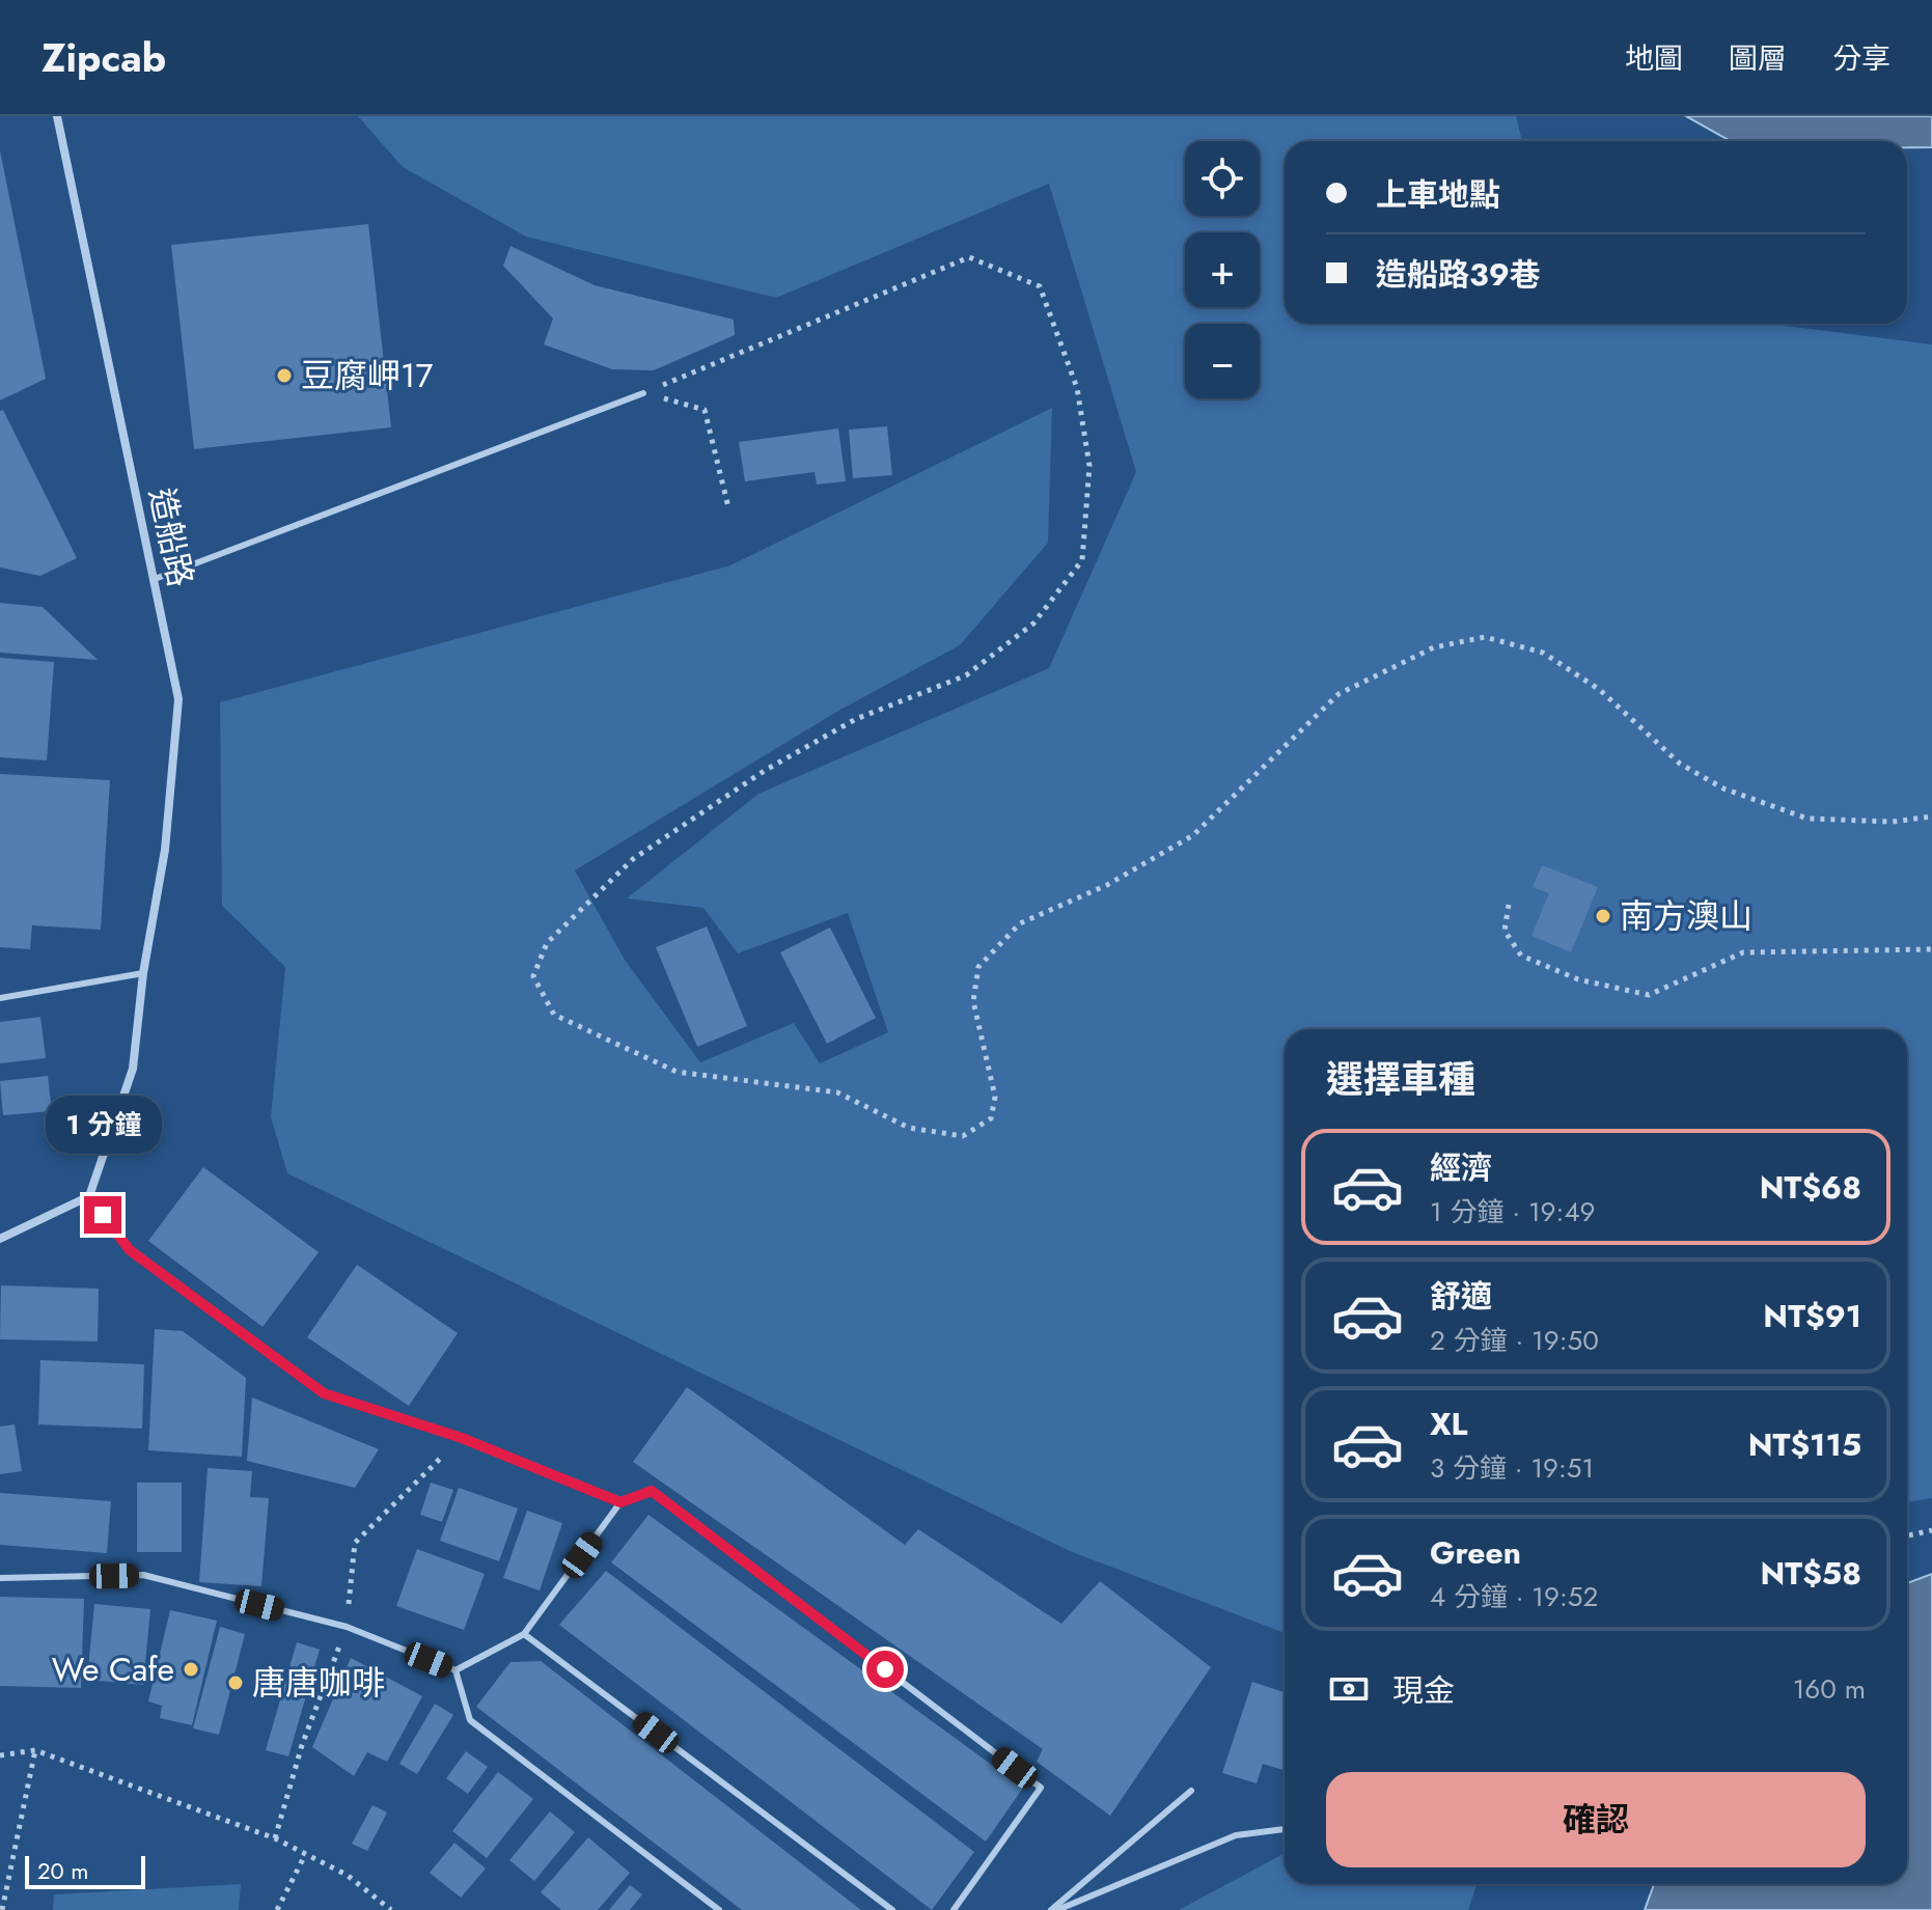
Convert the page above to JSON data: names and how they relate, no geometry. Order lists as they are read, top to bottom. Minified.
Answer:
{"streets":{"street":["造船路"]},"places":["豆腐岬17","南方澳山","We Cafe","唐唐咖啡"],"scale_bar":"20 m","page":{"header":"Zipcab","nav":["地圖","圖層","分享"],"map_buttons":["+","−"],"banner":["上車地點","造船路39巷"],"heading":"選擇車種","bubble":"1 分鐘","list":[{"name":"經濟","note":"1 分鐘 · 19:49","value":"NT$68"},{"name":"舒適","note":"2 分鐘 · 19:50","value":"NT$91"},{"name":"XL","note":"3 分鐘 · 19:51","value":"NT$115"},{"name":"Green","note":"4 分鐘 · 19:52","value":"NT$58"}],"pay":["現金","160 m"],"buttons":"確認","scale":"20 m"}}
